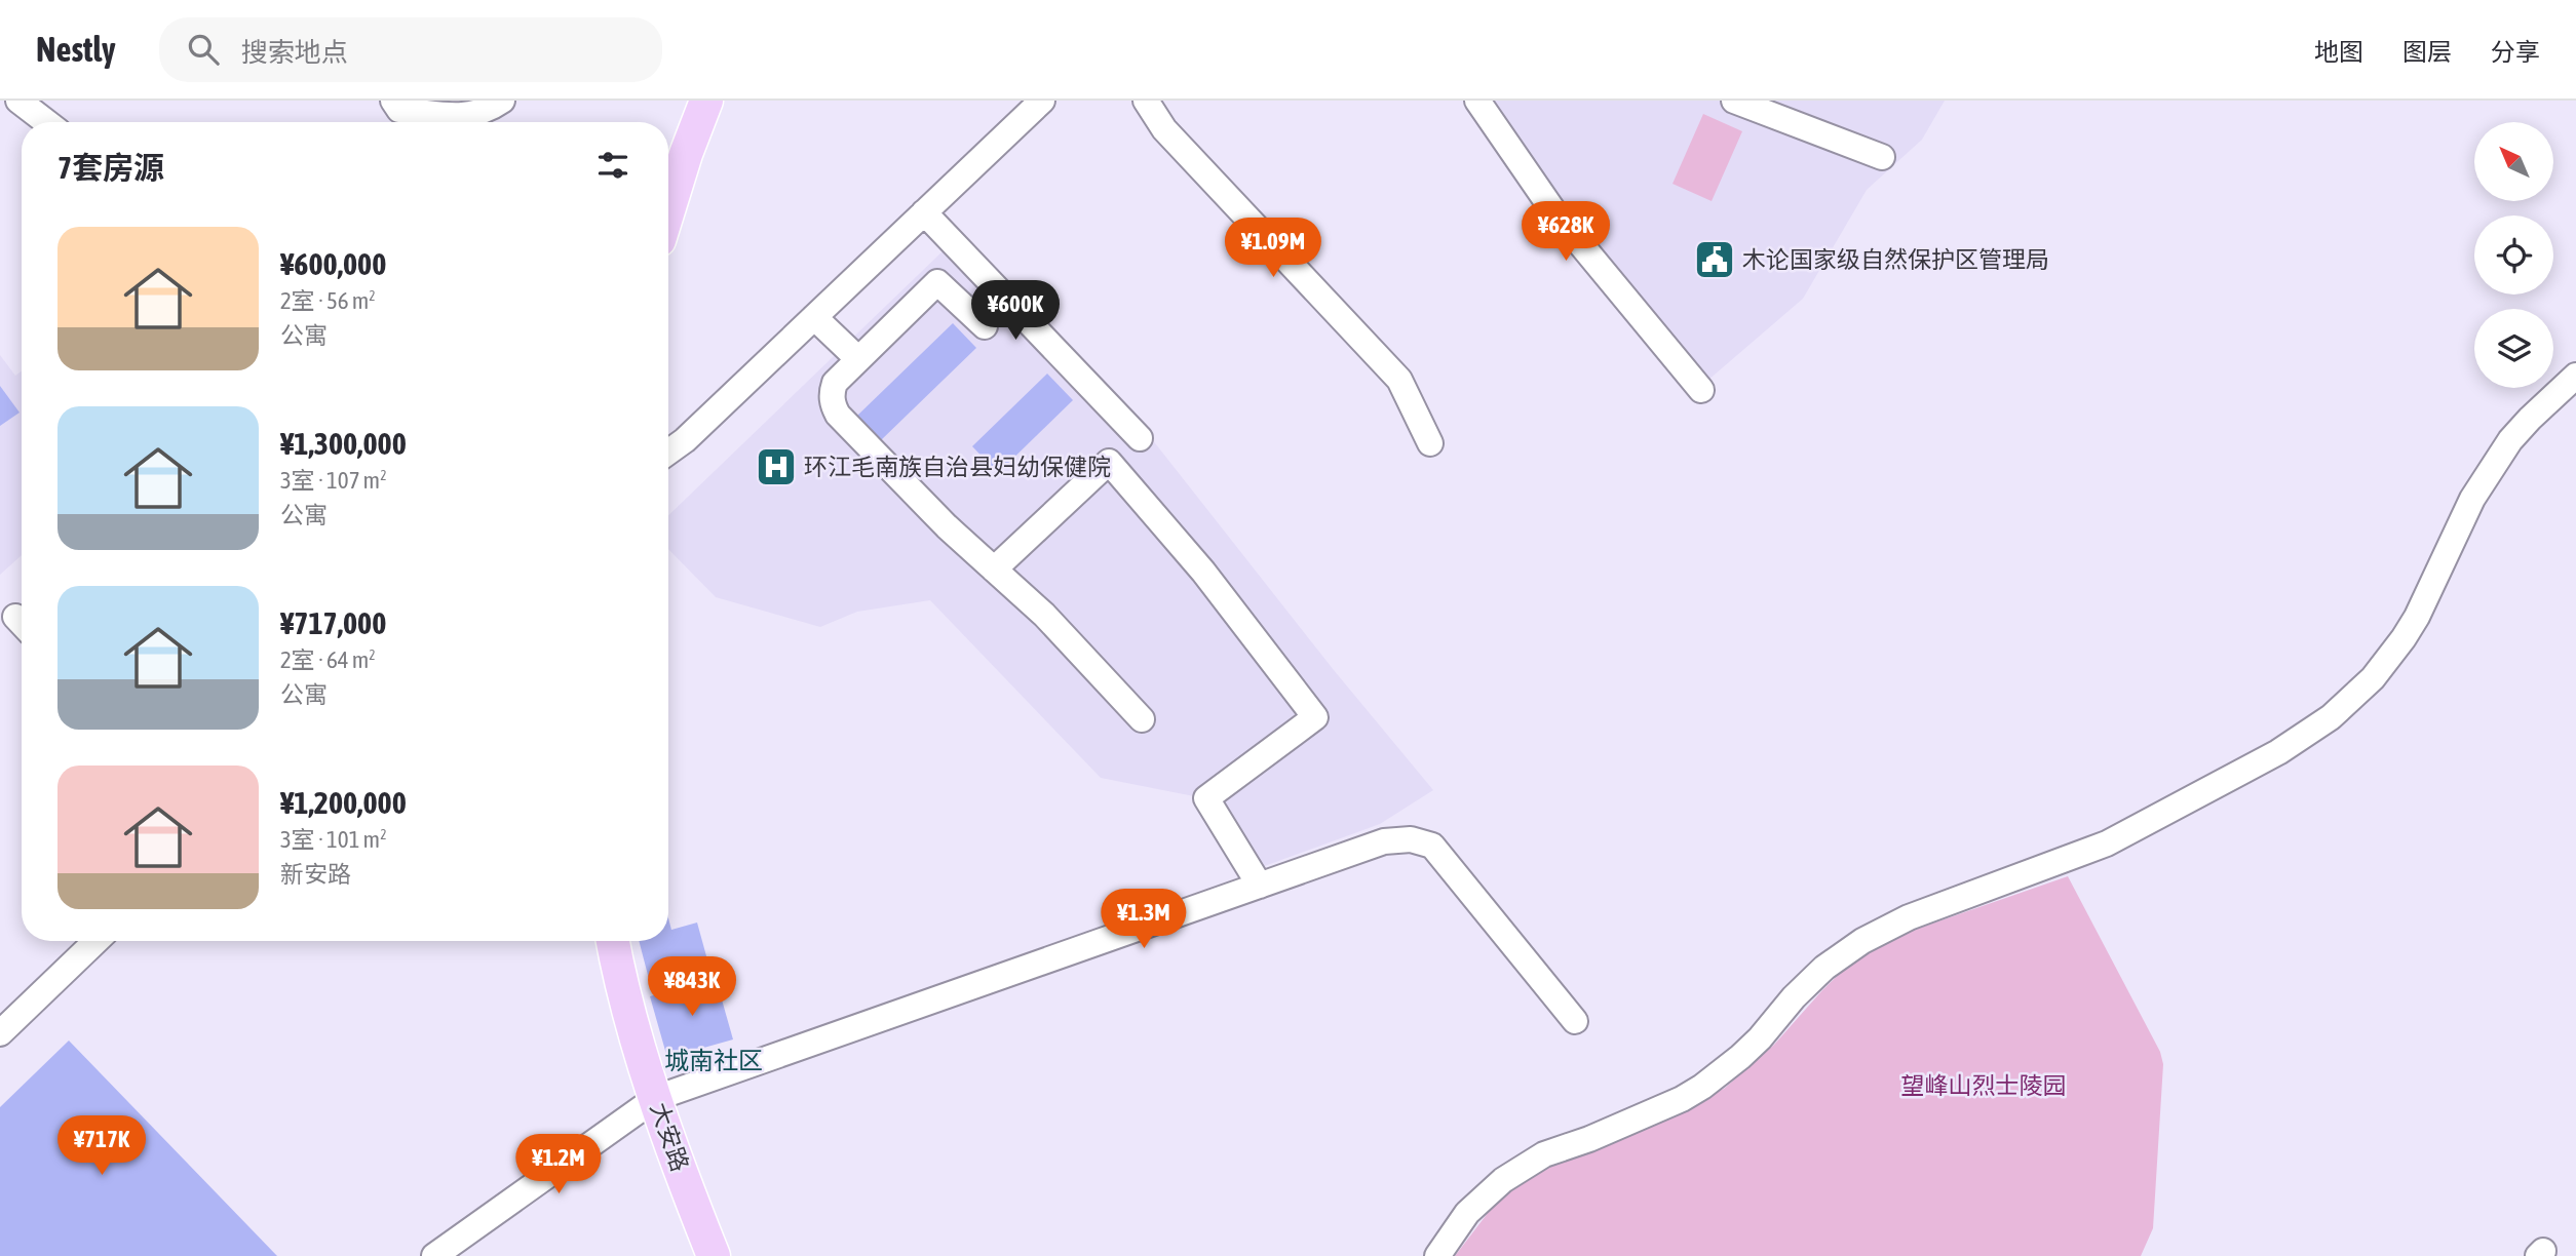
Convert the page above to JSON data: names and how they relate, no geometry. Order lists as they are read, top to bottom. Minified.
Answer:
{"streets":{"main road":["大安路"]},"districts":["城南社区"],"parks":["望峰山烈士陵园"],"places":{"public building":["木论国家级自然保护区管理局"],"hospital":["环江毛南族自治县妇幼保健院"]},"north":"top left","page":{"header":"Nestly","search":"搜索地点","nav":["地图","图层","分享"],"heading":"7套房源","price":["¥628K","¥1.09M","¥600K","¥1.3M","¥843K","¥717K","¥1.2M"],"list":[{"name":"¥600,000","note":"2室 · 56 m² · 公寓"},{"name":"¥1,300,000","note":"3室 · 107 m² · 公寓"},{"name":"¥717,000","note":"2室 · 64 m² · 公寓"},{"name":"¥1,200,000","note":"3室 · 101 m² · 新安路"}]}}
